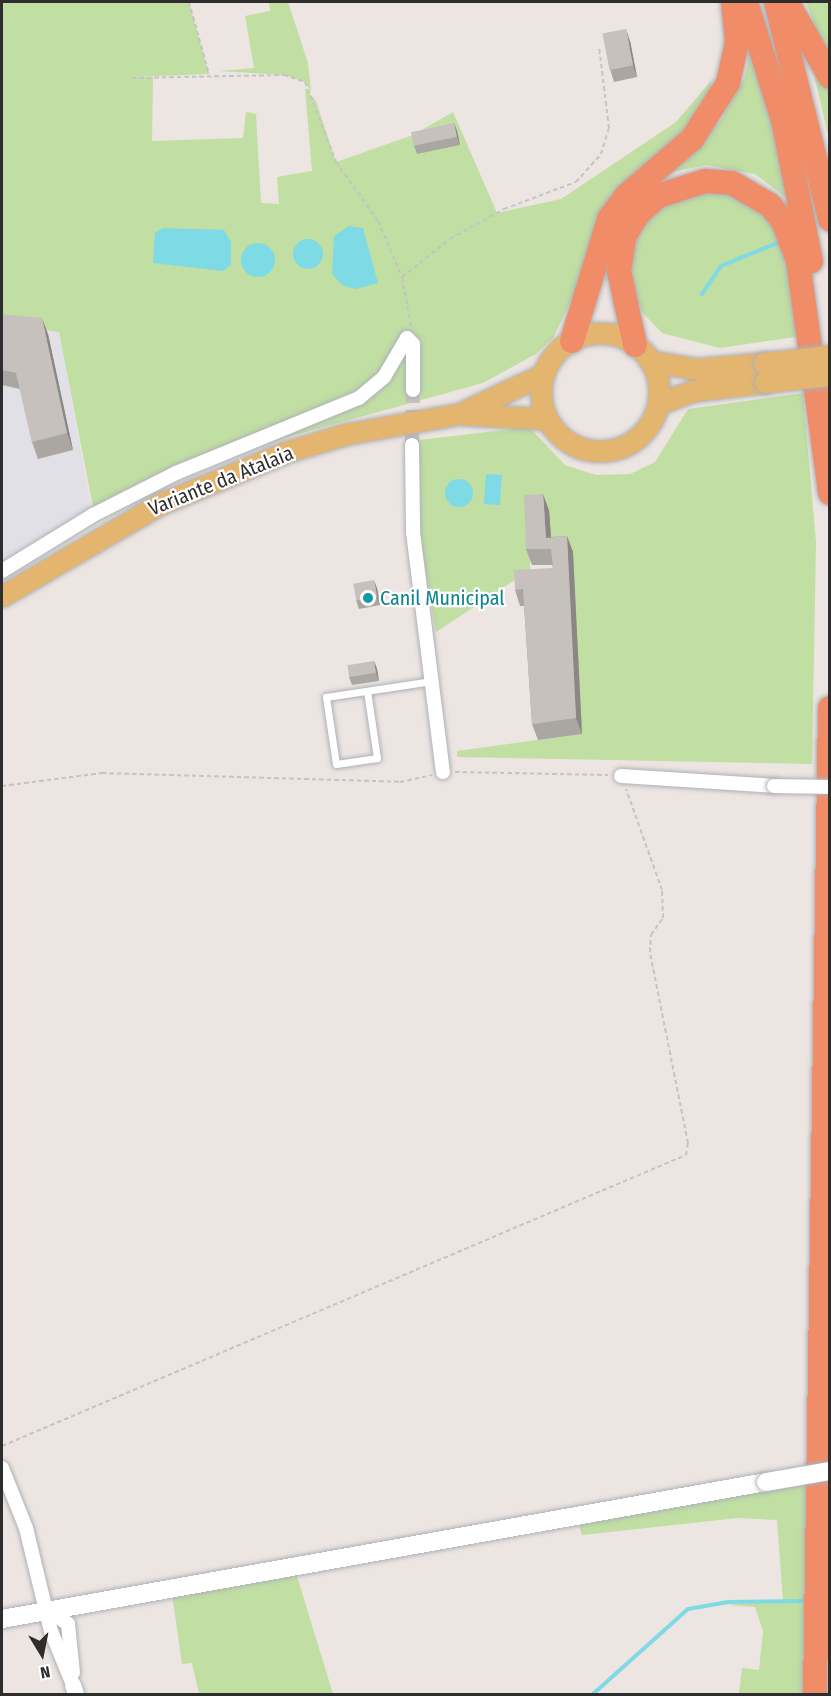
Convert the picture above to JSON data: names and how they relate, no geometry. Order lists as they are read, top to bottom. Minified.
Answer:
{"streets":{"main road":["Variante da Atalaia"]},"places":["Canil Municipal"],"north":"bottom"}
